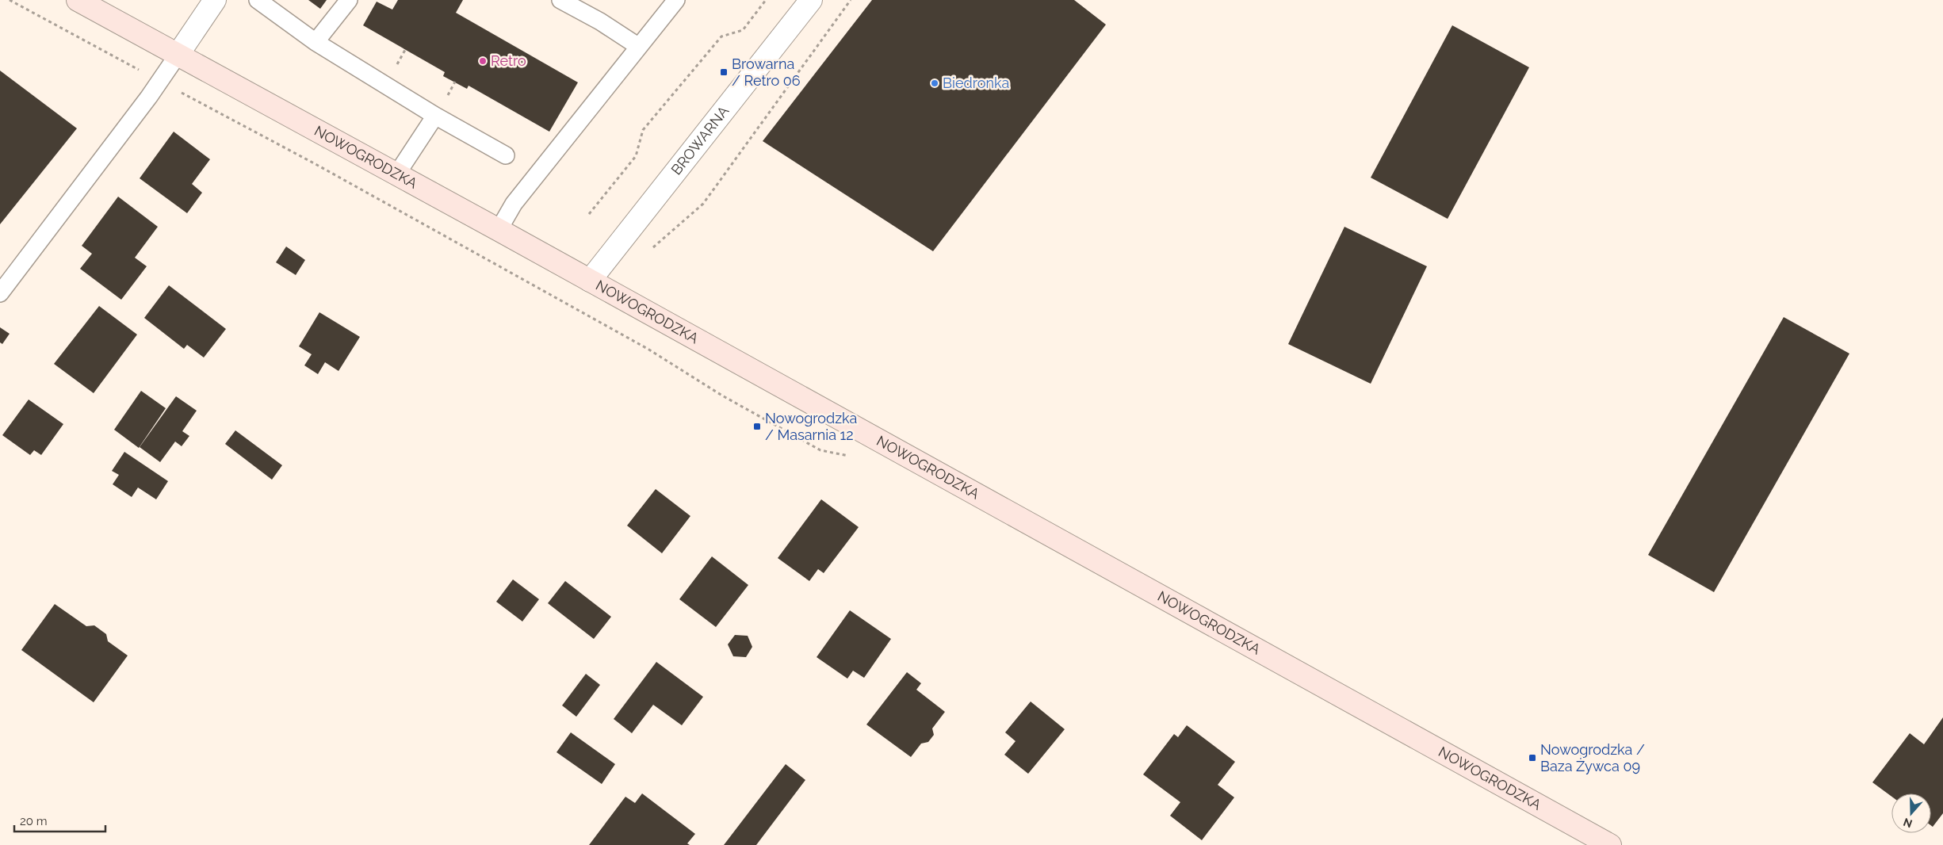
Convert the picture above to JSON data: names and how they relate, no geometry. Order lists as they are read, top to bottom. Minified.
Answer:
{"streets":{"main road":["NOWOGRODZKA"],"street":["BROWARNA"]},"crossings":[["BROWARNA","NOWOGRODZKA"]],"places":{"other":["Retro","Biedronka"],"transit":["Browarna / Retro 06","Nowogrodzka / Masarnia 12","Nowogrodzka / Baza Żywca 09"]},"scale_bar":"20 m","north":"bottom"}
